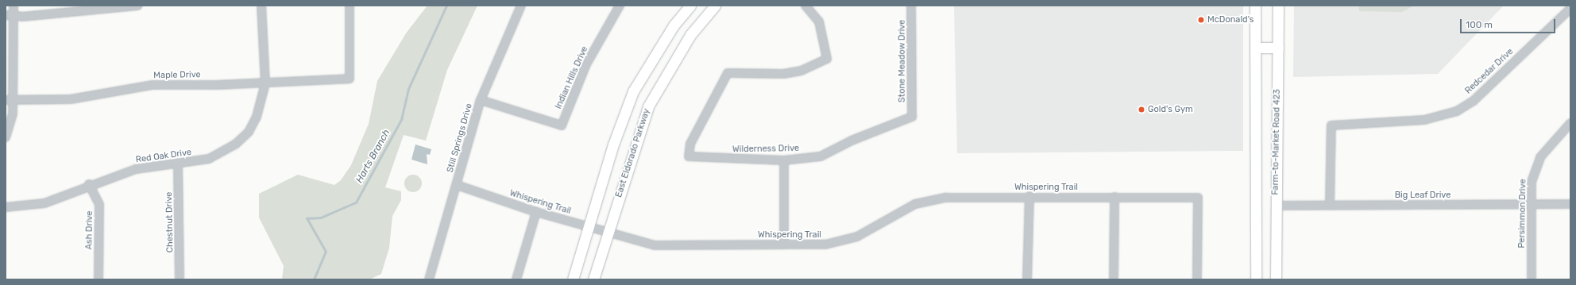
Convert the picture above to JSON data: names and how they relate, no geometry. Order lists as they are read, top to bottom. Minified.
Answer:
{"streets":{"main road":["Farm-to-Market Road 423","East Eldorado Parkway"],"street":["Stone Meadow Drive","Redcedar Drive","Maple Drive","Indian Hills Drive","Still Springs Drive","Wilderness Drive","Red Oak Drive","Whispering Trail","Big Leaf Drive","Persimmon Drive","Chestnut Drive","Ash Drive"]},"crossings":[["Stone Meadow Drive","Wilderness Drive"],["Redcedar Drive","Big Leaf Drive"],["Maple Drive","Red Oak Drive"],["Indian Hills Drive","Still Springs Drive"],["Still Springs Drive","Whispering Trail"],["Farm-to-Market Road 423","Big Leaf Drive"],["East Eldorado Parkway","Whispering Trail"],["Red Oak Drive","Chestnut Drive"],["Red Oak Drive","Ash Drive"],["Big Leaf Drive","Persimmon Drive"]],"water":["Harts Branch"],"places":["McDonald's","Gold's Gym"],"scale_bar":"100 m"}
